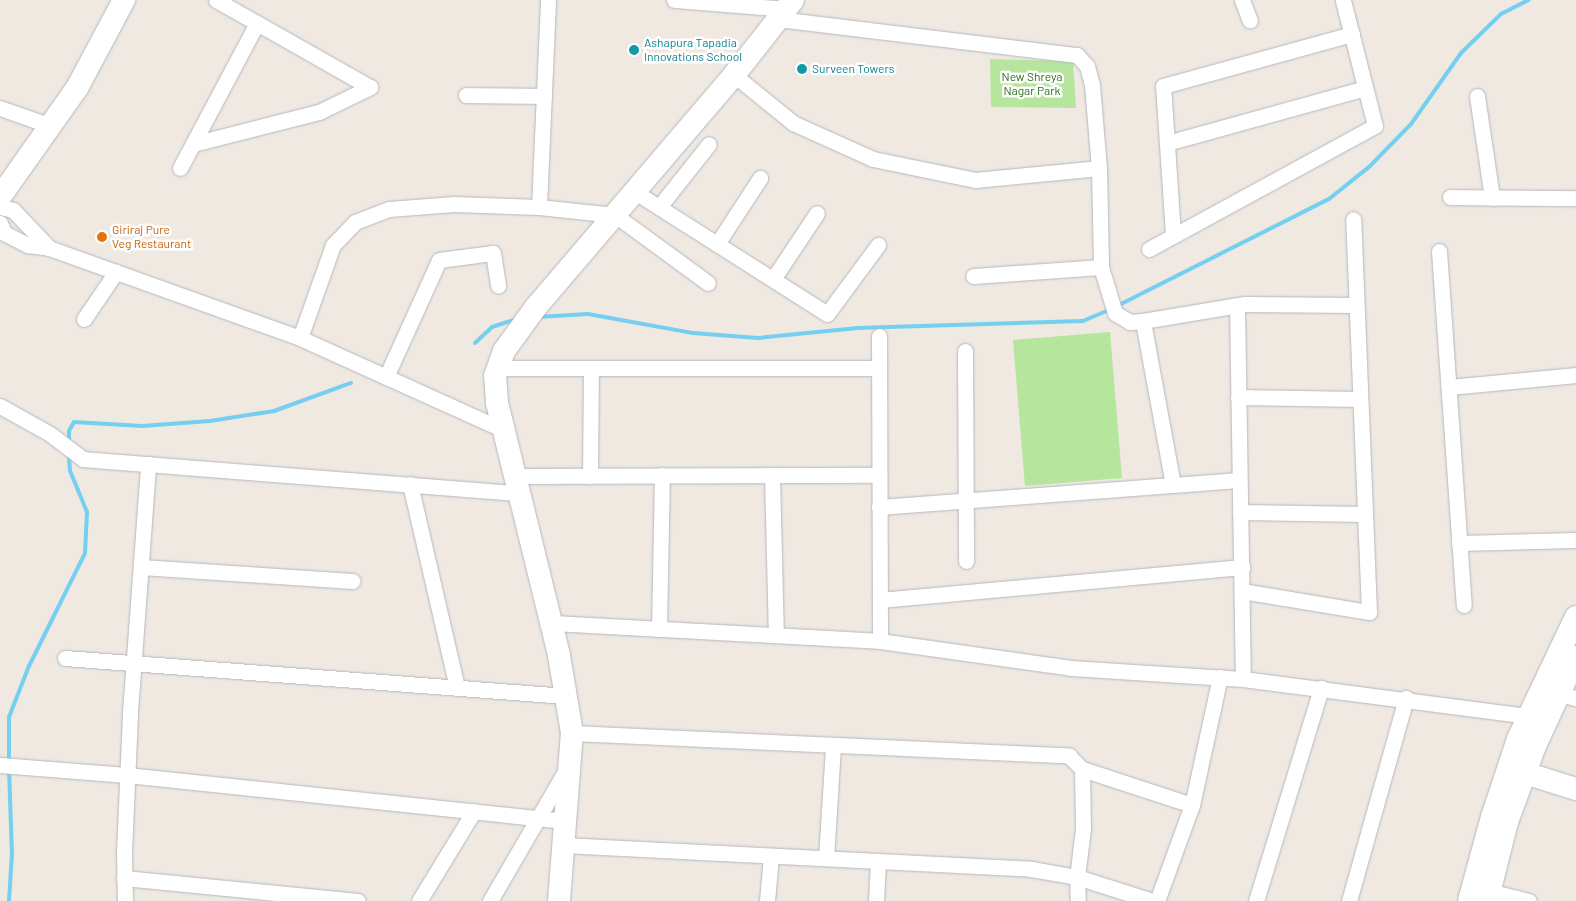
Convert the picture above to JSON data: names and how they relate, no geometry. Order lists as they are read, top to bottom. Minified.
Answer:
{"parks":["New Shreya Nagar Park"],"places":["Ashapura Tapadia Innovations School","Surveen Towers","Giriraj Pure Veg Restaurant"]}
